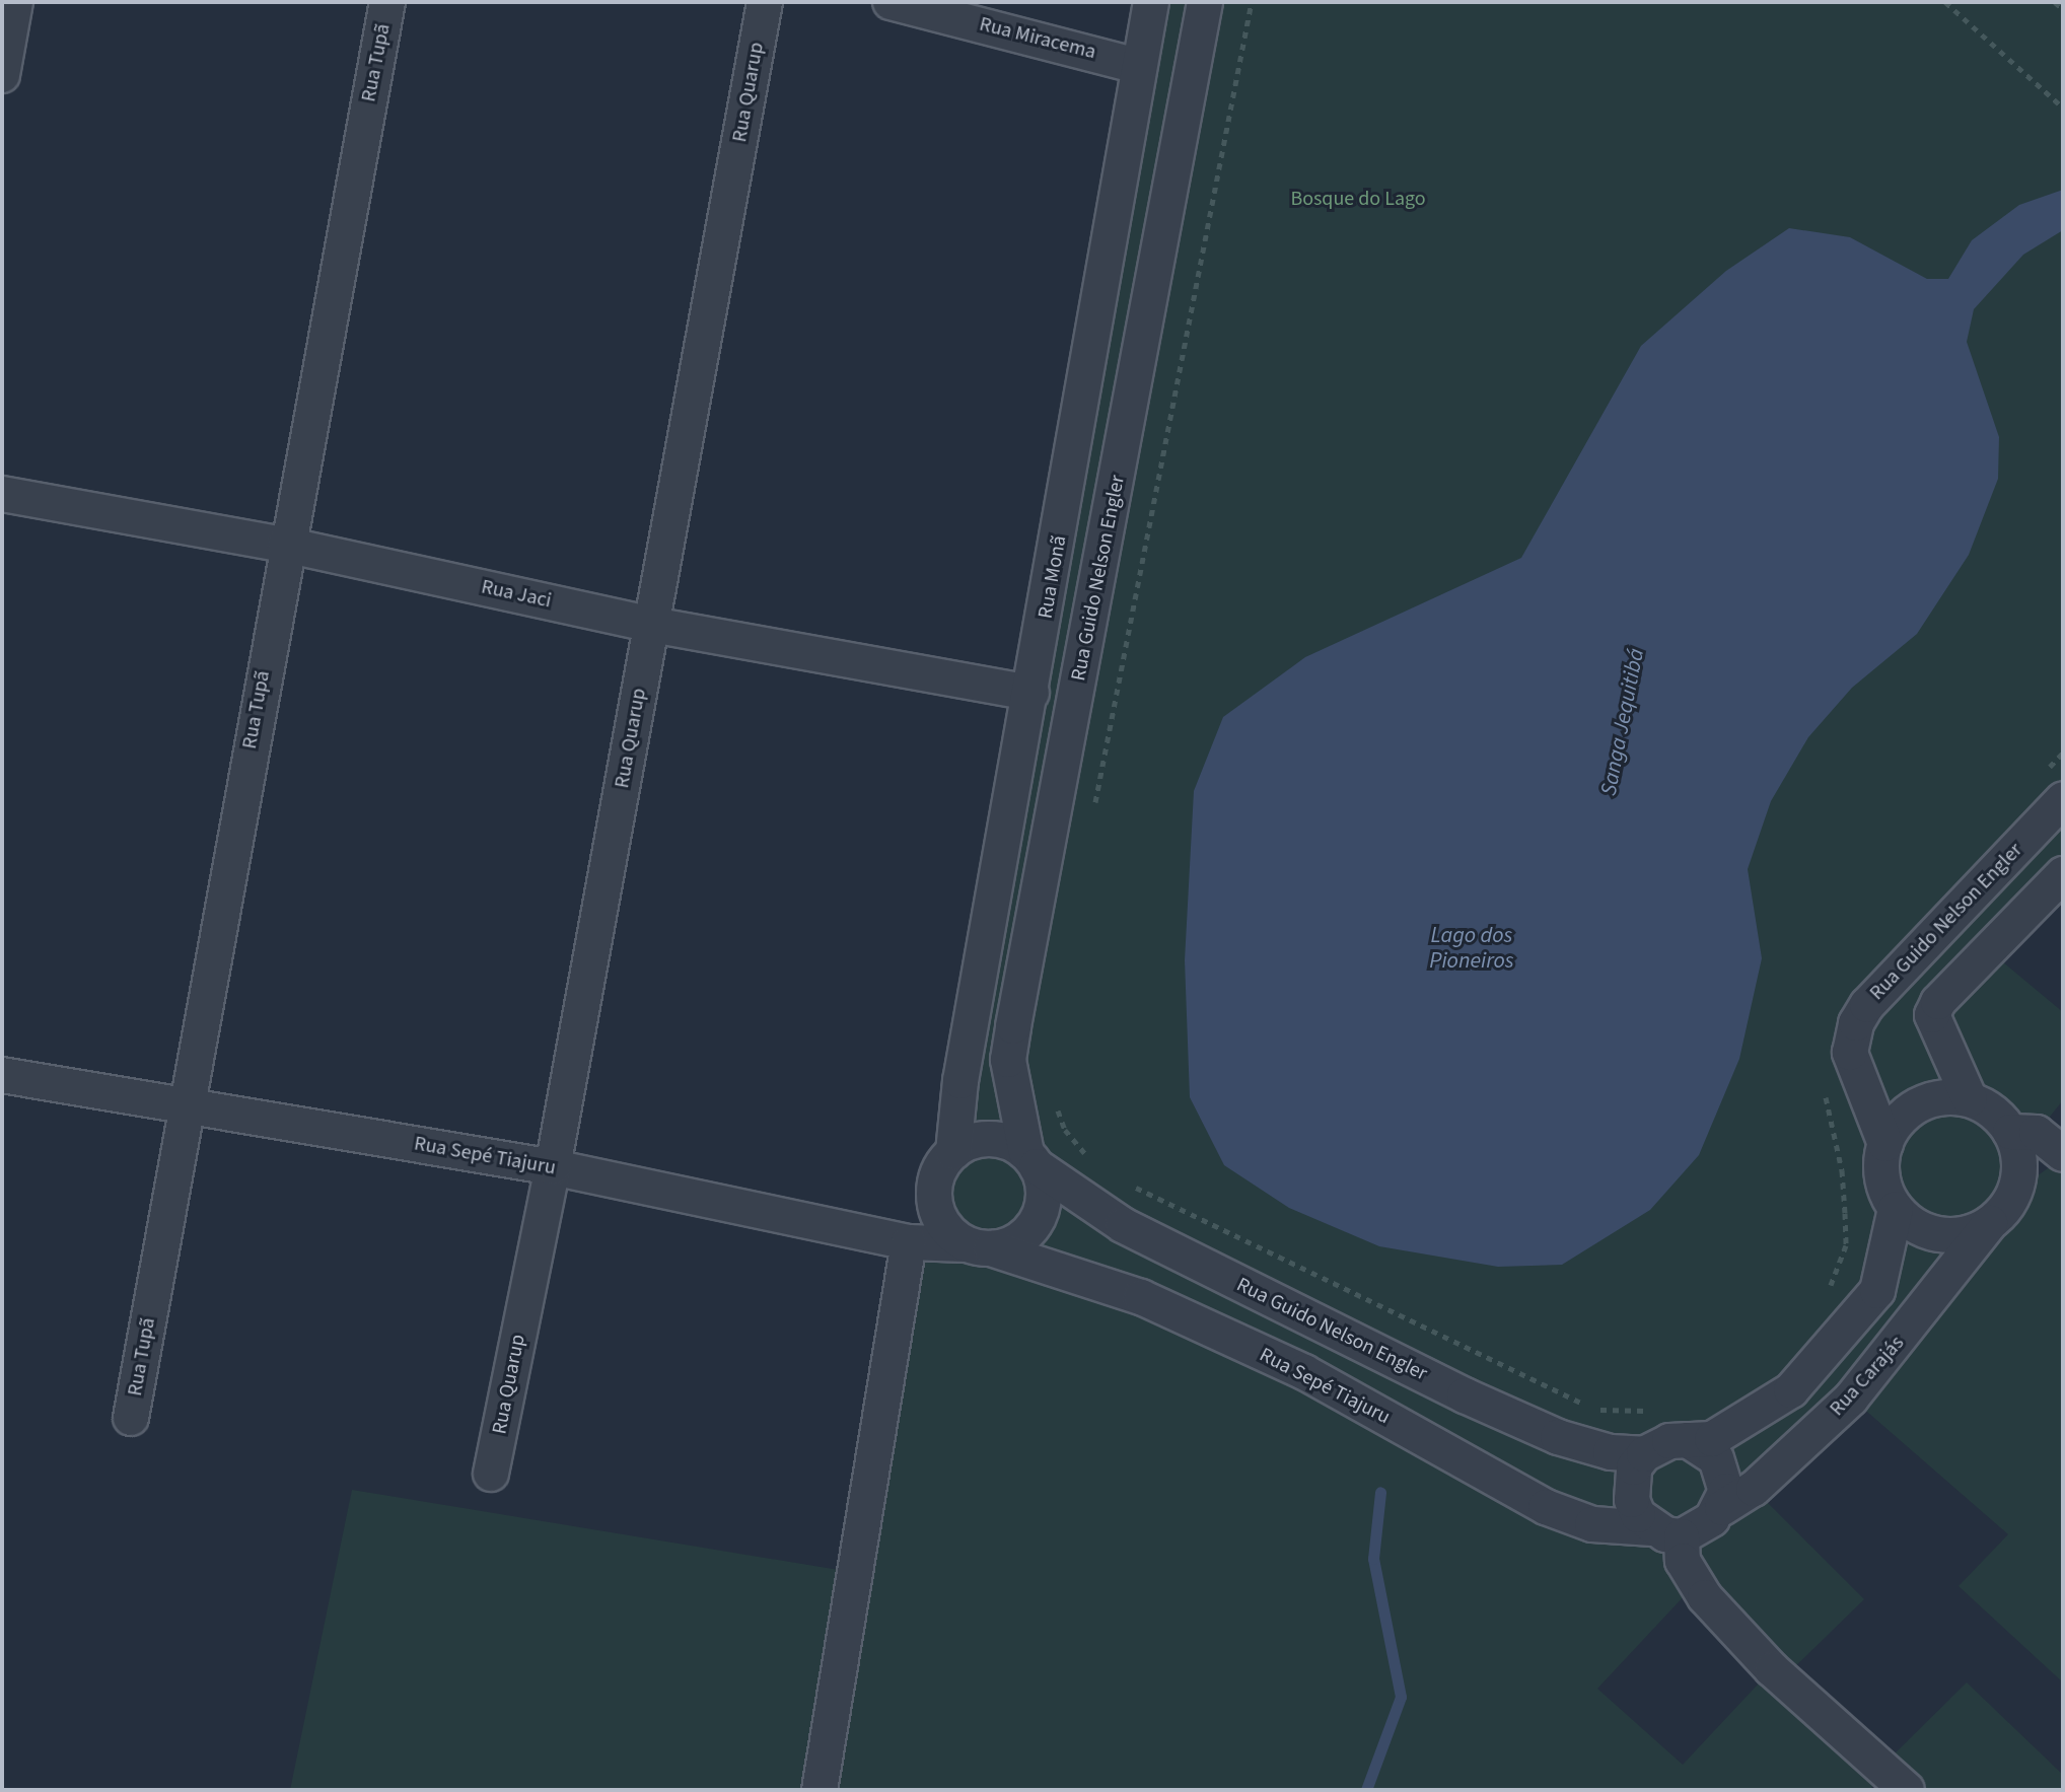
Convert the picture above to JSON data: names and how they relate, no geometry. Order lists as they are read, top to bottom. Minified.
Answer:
{"streets":{"street":["Rua Miracema","Rua Tupã","Rua Quarup","Rua Monã","Rua Guido Nelson Engler","Rua Jaci","Rua Sepé Tiajuru","Rua Carajás"]},"crossings":[["Rua Miracema","Rua Monã"],["Rua Tupã","Rua Jaci"],["Rua Tupã","Rua Sepé Tiajuru"],["Rua Quarup","Rua Jaci"],["Rua Quarup","Rua Sepé Tiajuru"],["Rua Monã","Rua Guido Nelson Engler"],["Rua Monã","Rua Jaci"],["Rua Monã","Rua Sepé Tiajuru"],["Rua Guido Nelson Engler","Rua Sepé Tiajuru"],["Rua Guido Nelson Engler","Rua Carajás"],["Rua Sepé Tiajuru","Rua Carajás"]],"water":["Sanga Jequitibá","Lago dos Pioneiros"],"parks":["Bosque do Lago"]}
